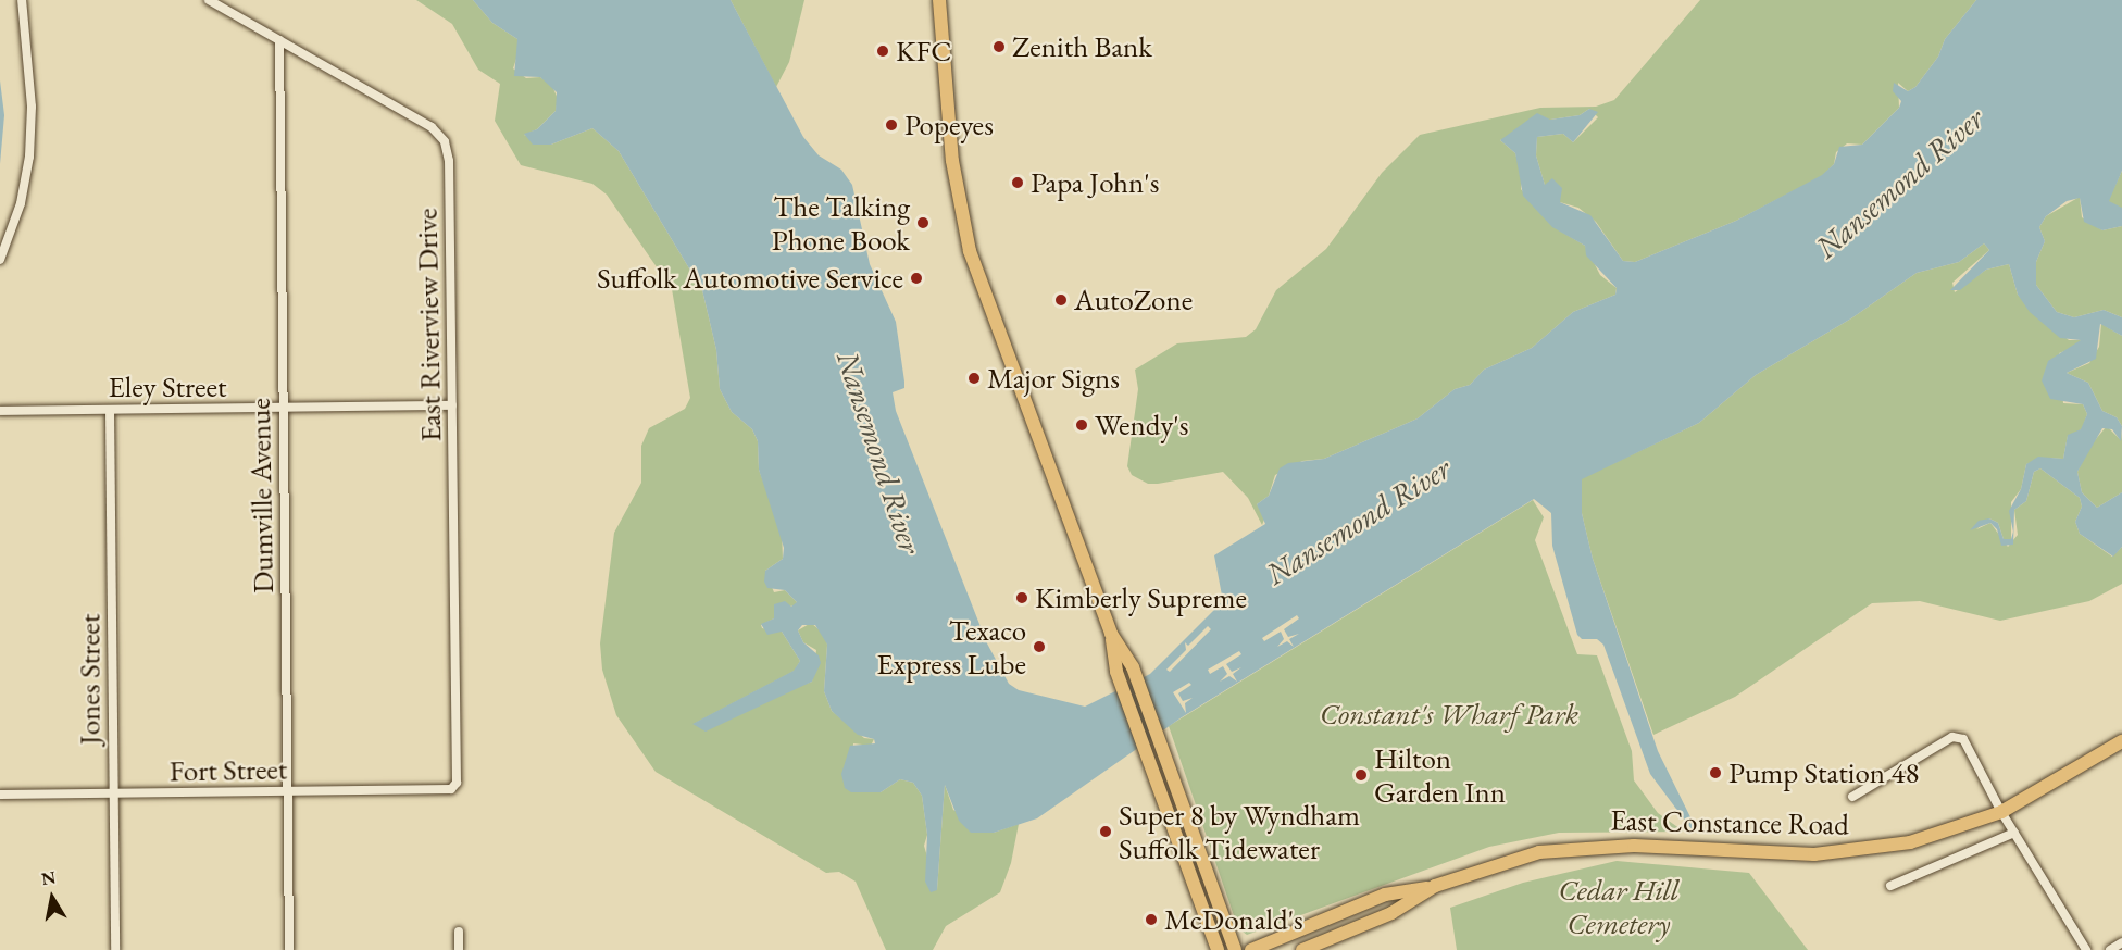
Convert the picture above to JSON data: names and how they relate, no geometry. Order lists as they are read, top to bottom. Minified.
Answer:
{"streets":{"main road":["East Constance Road"],"street":["East Riverview Drive","Eley Street","Dumville Avenue","Jones Street","Fort Street"]},"crossings":[["East Riverview Drive","Eley Street"],["East Riverview Drive","Dumville Avenue"],["East Riverview Drive","Fort Street"],["Eley Street","Dumville Avenue"],["Eley Street","Jones Street"],["Dumville Avenue","Fort Street"],["Jones Street","Fort Street"]],"water":["Nansemond River"],"parks":["Constant's Wharf Park","Cedar Hill Cemetery"],"places":["Zenith Bank","KFC","Popeyes","Papa John's","The Talking Phone Book","Suffolk Automotive Service","AutoZone","Major Signs","Wendy's","Kimberly Supreme","Texaco Express Lube","Pump Station 48","Hilton Garden Inn","Super 8 by Wyndham Suffolk Tidewater","McDonald's"],"north":"top"}
